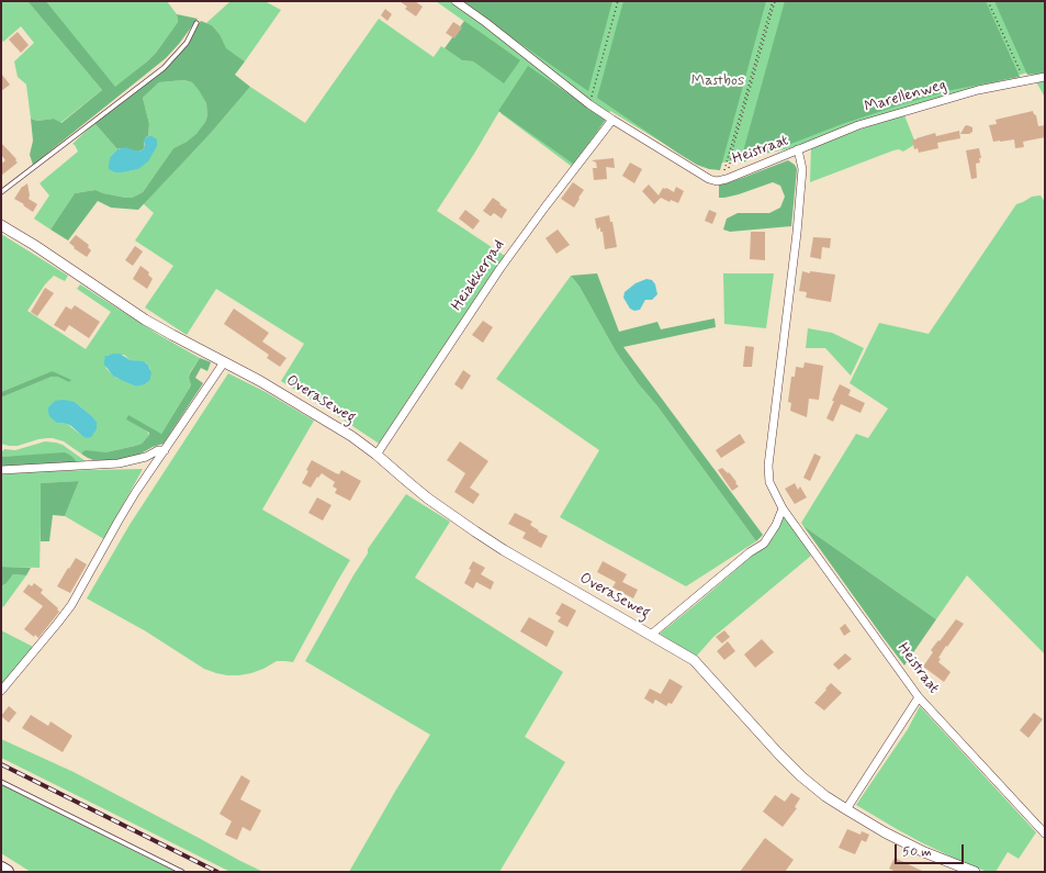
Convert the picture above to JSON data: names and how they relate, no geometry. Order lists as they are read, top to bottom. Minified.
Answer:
{"streets":{"street":["Marellenweg","Heistraat","Heiakkerpad","Overaseweg"]},"crossings":[["Marellenweg","Heistraat"],["Heistraat","Heiakkerpad"],["Heiakkerpad","Overaseweg"]],"parks":["Mastbos"],"scale_bar":"50 m"}
